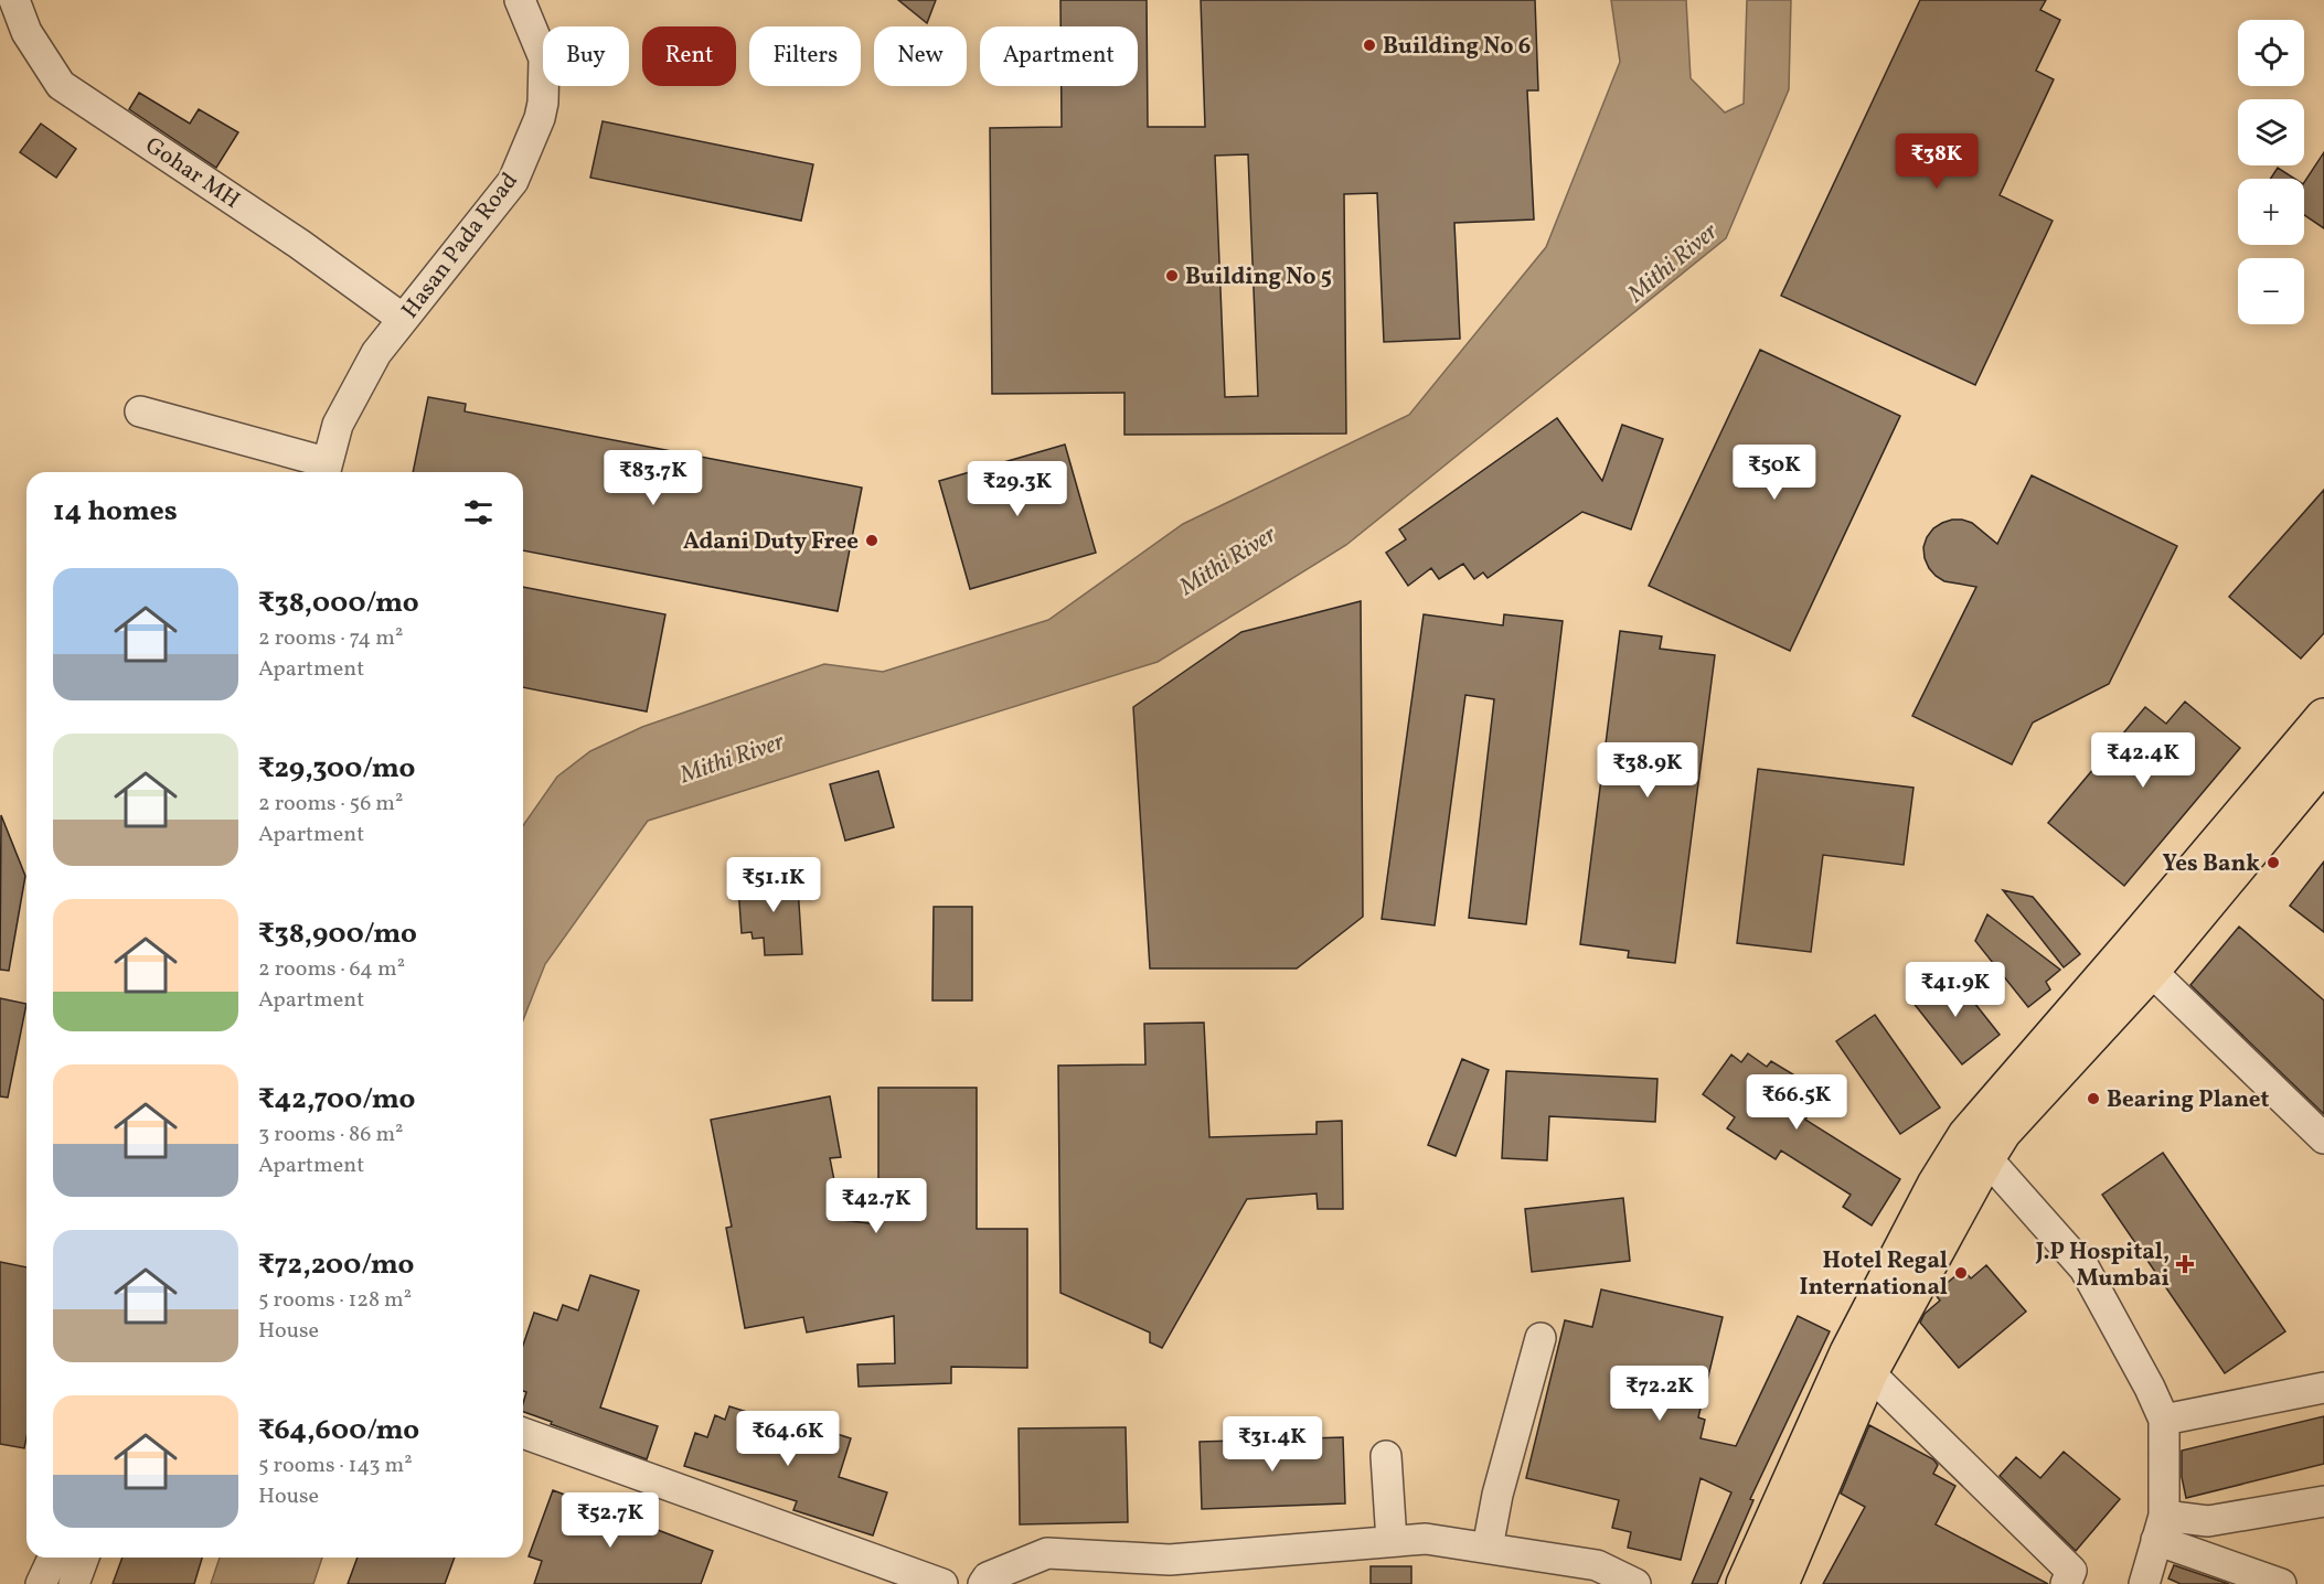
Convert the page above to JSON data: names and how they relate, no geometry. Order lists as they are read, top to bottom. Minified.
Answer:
{"streets":{"street":["Gohar MH","Hasan Pada Road"]},"crossings":[["Gohar MH","Hasan Pada Road"]],"water":["Mithi River"],"places":{"other":["Building No 6","Building No 5","Adani Duty Free","Yes Bank","Bearing Planet","Hotel Regal International"],"health":["J.P Hospital, Mumbai"]},"page":{"map_buttons":["+","−"],"chip":["Buy","Rent","Filters","New","Apartment"],"price":["₹38K","₹50K","₹83.7K","₹29.3K","₹42.4K","₹38.9K","₹51.1K","₹41.9K","₹66.5K","₹42.7K","₹72.2K","₹64.6K","₹31.4K","₹52.7K"],"heading":"14 homes","list":[{"name":"₹38,000/mo","note":"2 rooms · 74 m² · Apartment"},{"name":"₹29,300/mo","note":"2 rooms · 56 m² · Apartment"},{"name":"₹38,900/mo","note":"2 rooms · 64 m² · Apartment"},{"name":"₹42,700/mo","note":"3 rooms · 86 m² · Apartment"},{"name":"₹72,200/mo","note":"5 rooms · 128 m² · House"},{"name":"₹64,600/mo","note":"5 rooms · 143 m² · House"}]}}
